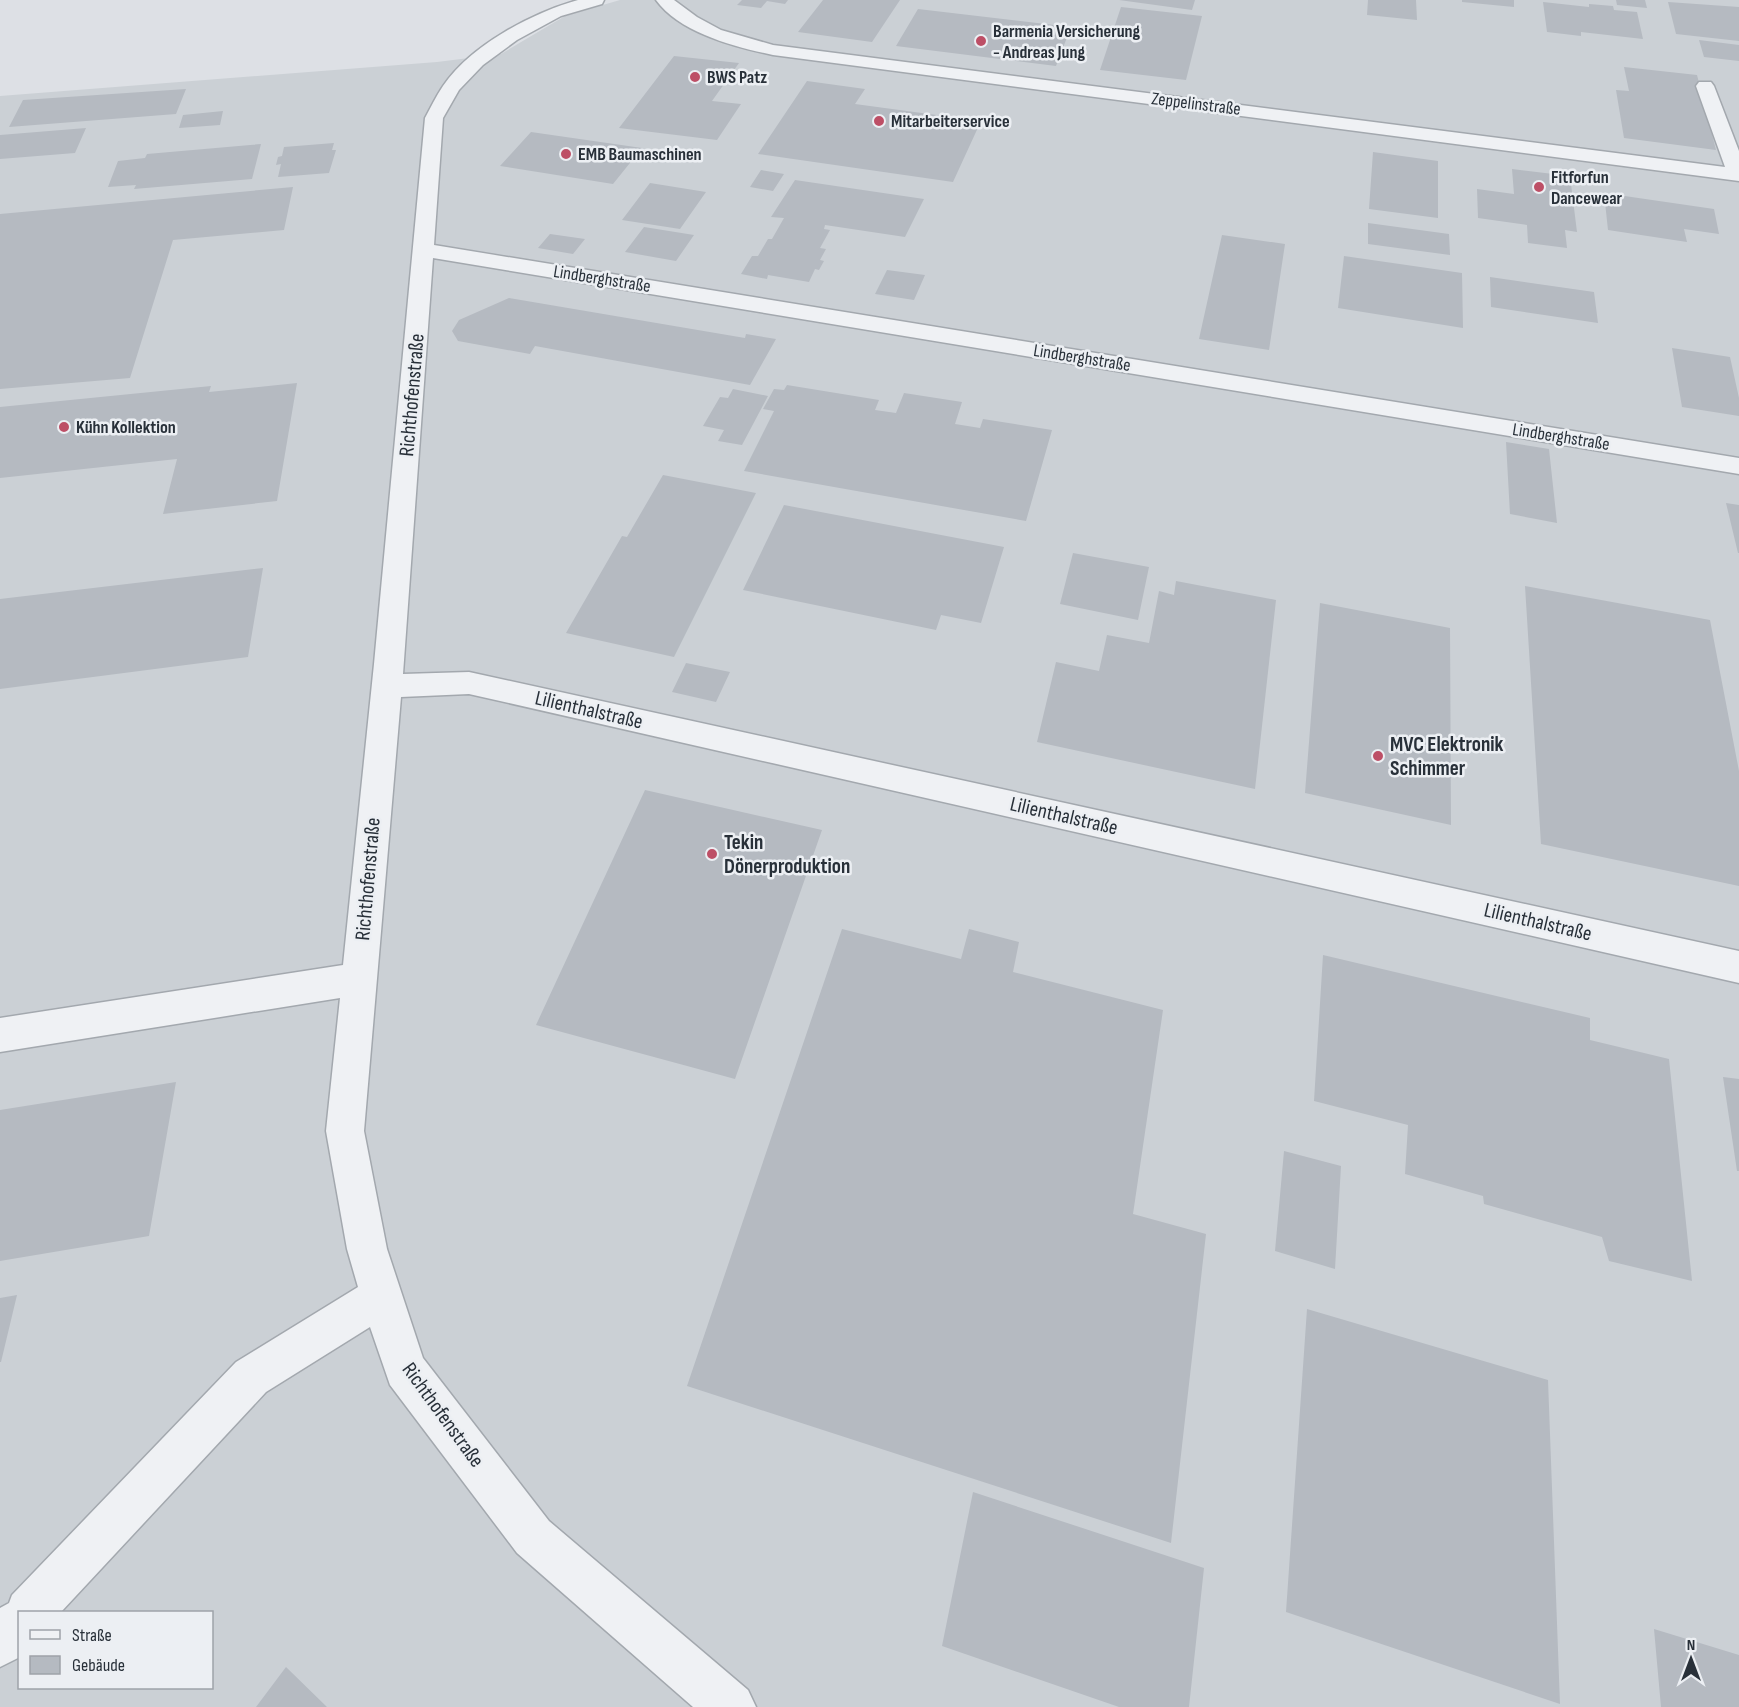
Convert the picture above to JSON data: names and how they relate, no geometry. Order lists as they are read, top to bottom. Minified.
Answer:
{"streets":{"street":["Zeppelinstraße","Lindberghstraße","Richthofenstraße","Lilienthalstraße"]},"crossings":[["Lindberghstraße","Richthofenstraße"],["Richthofenstraße","Lilienthalstraße"]],"places":["Barmenia Versicherung - Andreas Jung","BWS Patz","Mitarbeiterservice","EMB Baumaschinen","Fitforfun Dancewear","Kühn Kollektion","MVC Elektronik Schimmer","Tekin Dönerproduktion"],"legend":["Straße","Gebäude"],"north":"top"}
